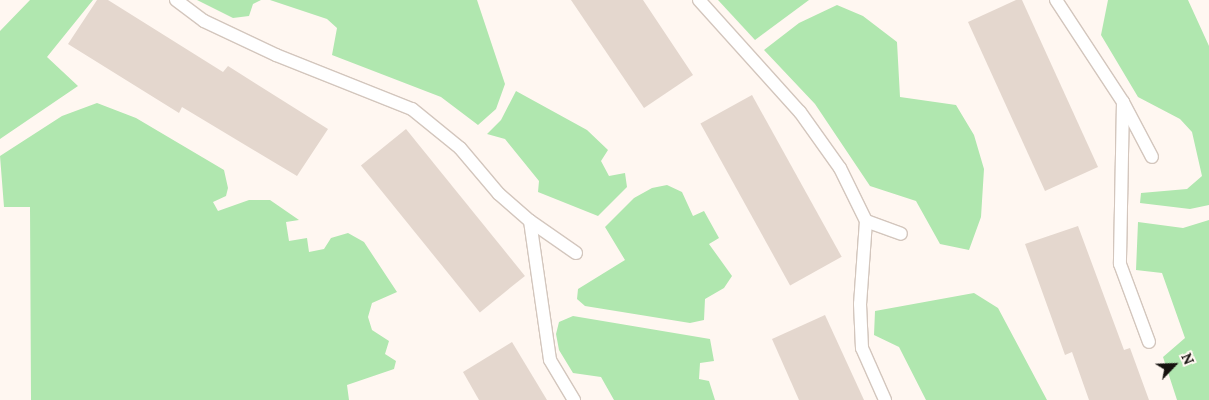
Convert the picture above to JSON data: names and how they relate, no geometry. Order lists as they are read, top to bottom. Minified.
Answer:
{"north":"top right"}
